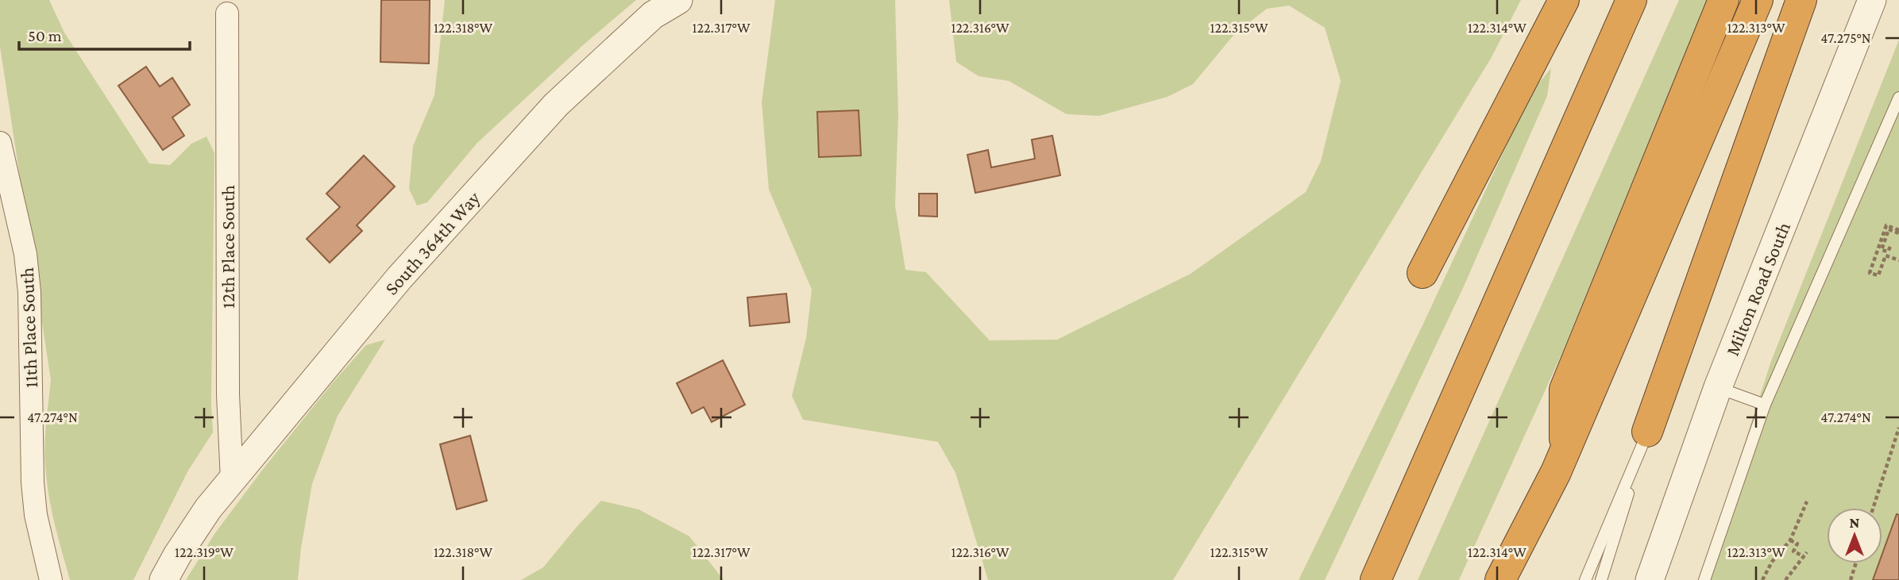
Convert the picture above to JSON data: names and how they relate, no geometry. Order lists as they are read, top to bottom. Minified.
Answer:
{"streets":{"street":["South 364th Way","12th Place South","Milton Road South","11th Place South"]},"crossings":[["South 364th Way","12th Place South"]],"scale_bar":"50 m","north":"top","coordinates":["122.318°W","122.317°W","122.316°W","122.315°W","122.314°W","122.313°W","47.275°N","47.274°N","122.319°W"]}
